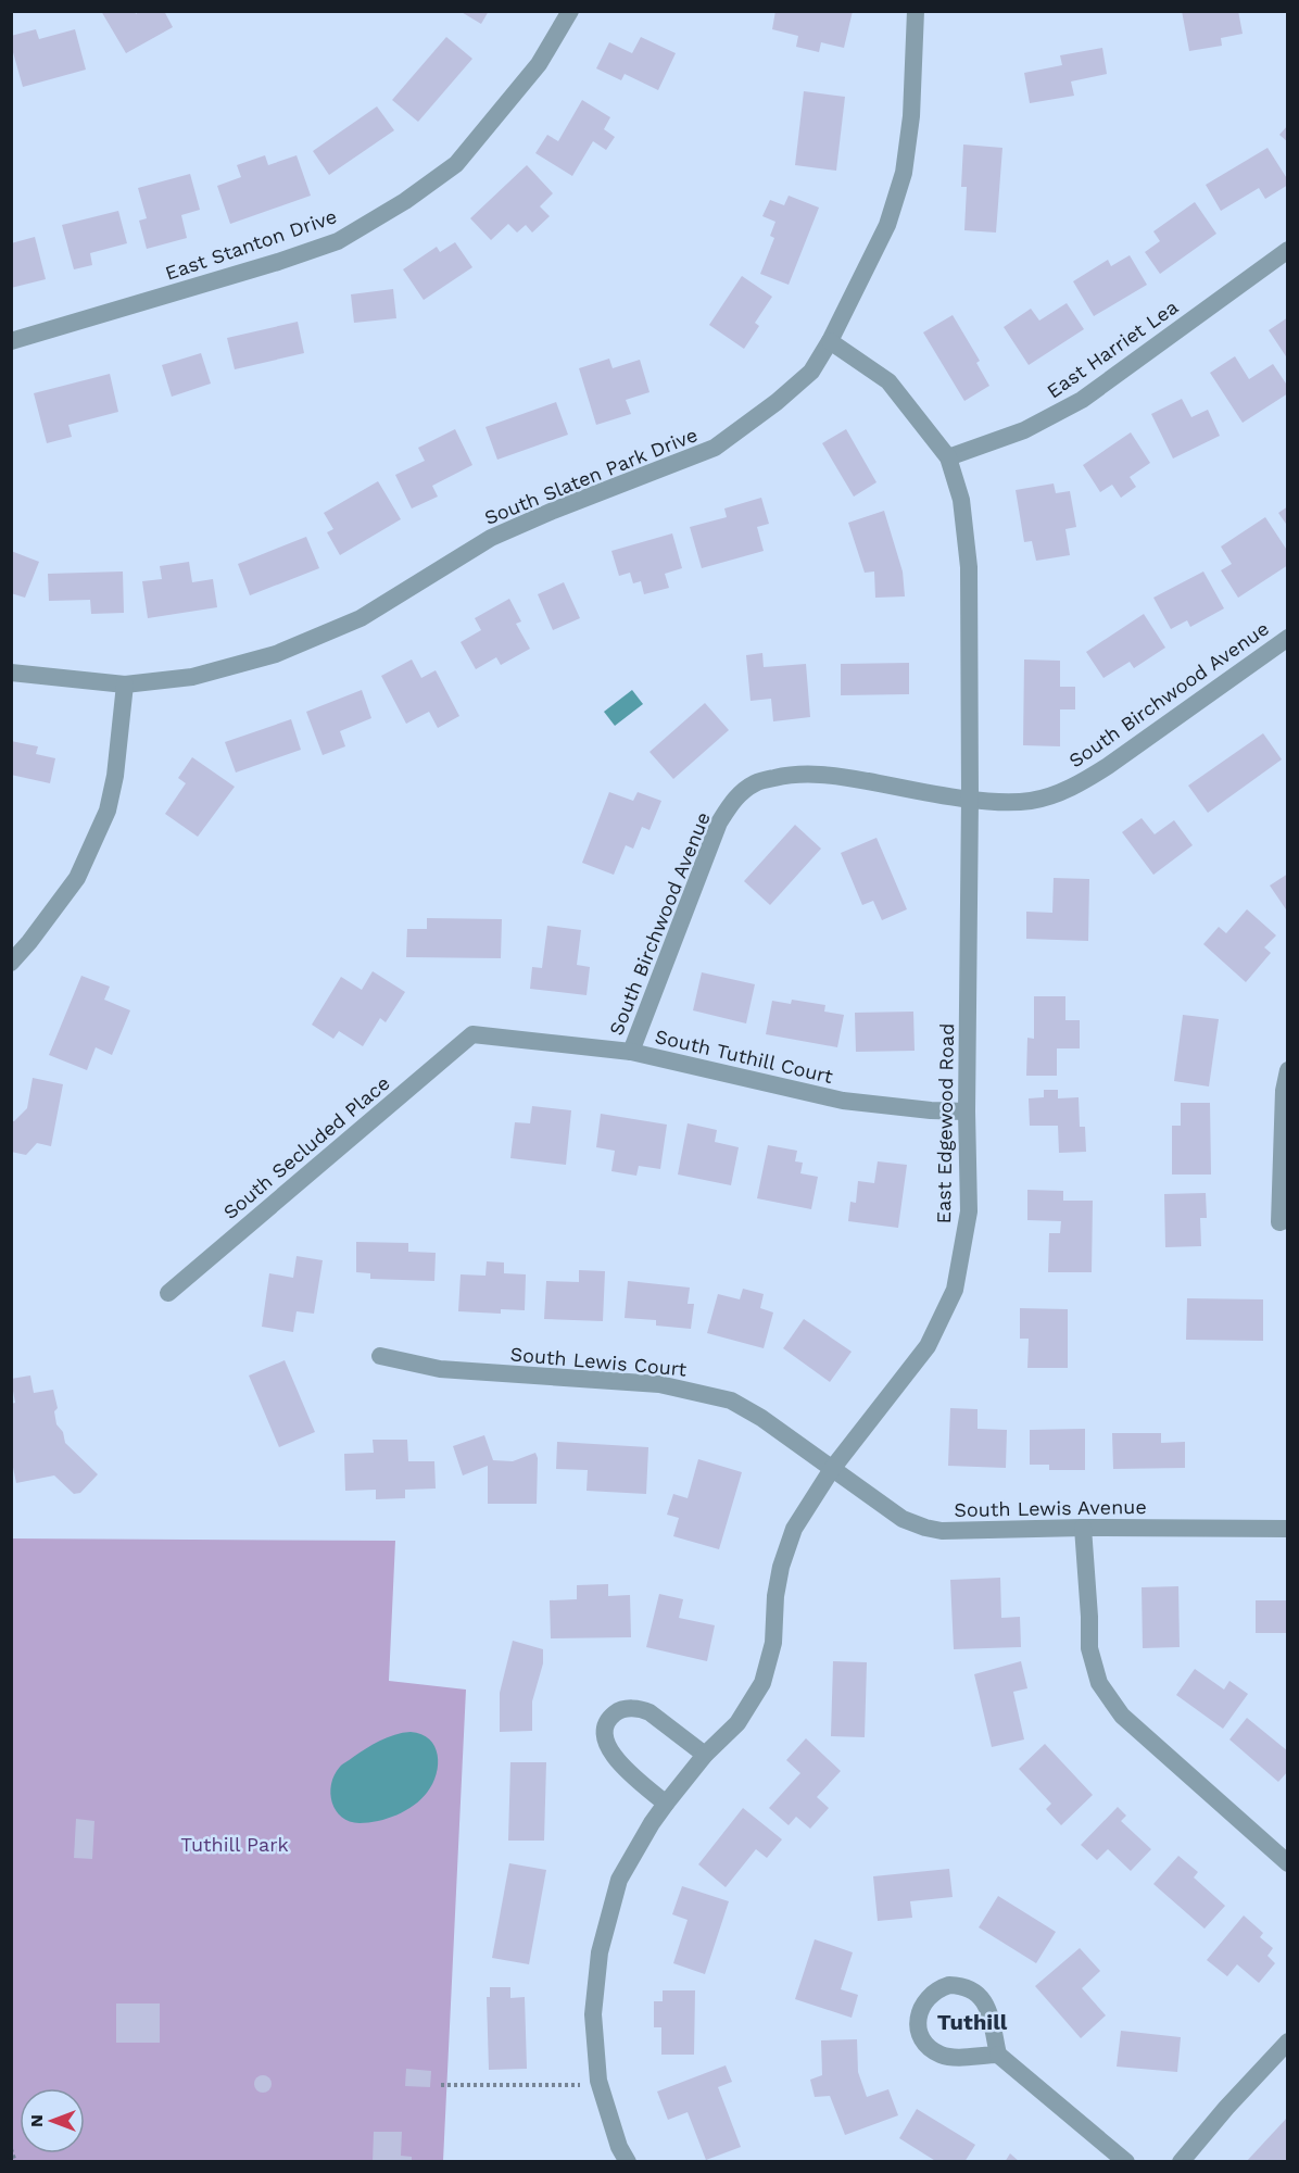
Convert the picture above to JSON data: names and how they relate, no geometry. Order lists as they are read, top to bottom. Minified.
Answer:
{"streets":{"street":["East Stanton Drive","East Harriet Lea","South Slaten Park Drive","South Birchwood Avenue","South Tuthill Court","East Edgewood Road","South Secluded Place","South Lewis Court","South Lewis Avenue"]},"crossings":[["East Harriet Lea","East Edgewood Road"],["South Slaten Park Drive","East Edgewood Road"],["South Birchwood Avenue","South Tuthill Court"],["South Birchwood Avenue","East Edgewood Road"],["South Tuthill Court","East Edgewood Road"],["South Tuthill Court","South Secluded Place"],["East Edgewood Road","South Lewis Court"],["East Edgewood Road","South Lewis Avenue"],["South Lewis Court","South Lewis Avenue"]],"districts":["Tuthill"],"parks":["Tuthill Park"],"north":"left"}
